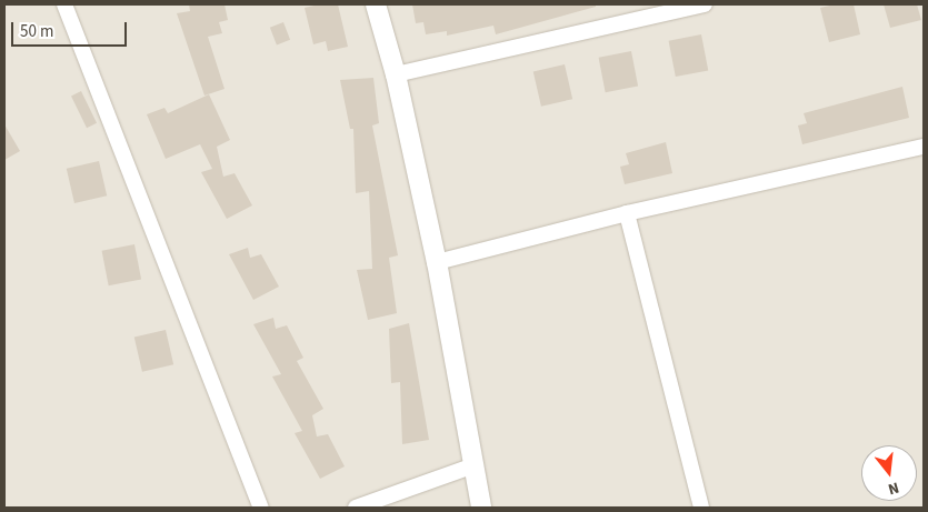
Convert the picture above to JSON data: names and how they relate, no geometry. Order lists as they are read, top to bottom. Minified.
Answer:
{"scale_bar":"50 m","north":"bottom"}
